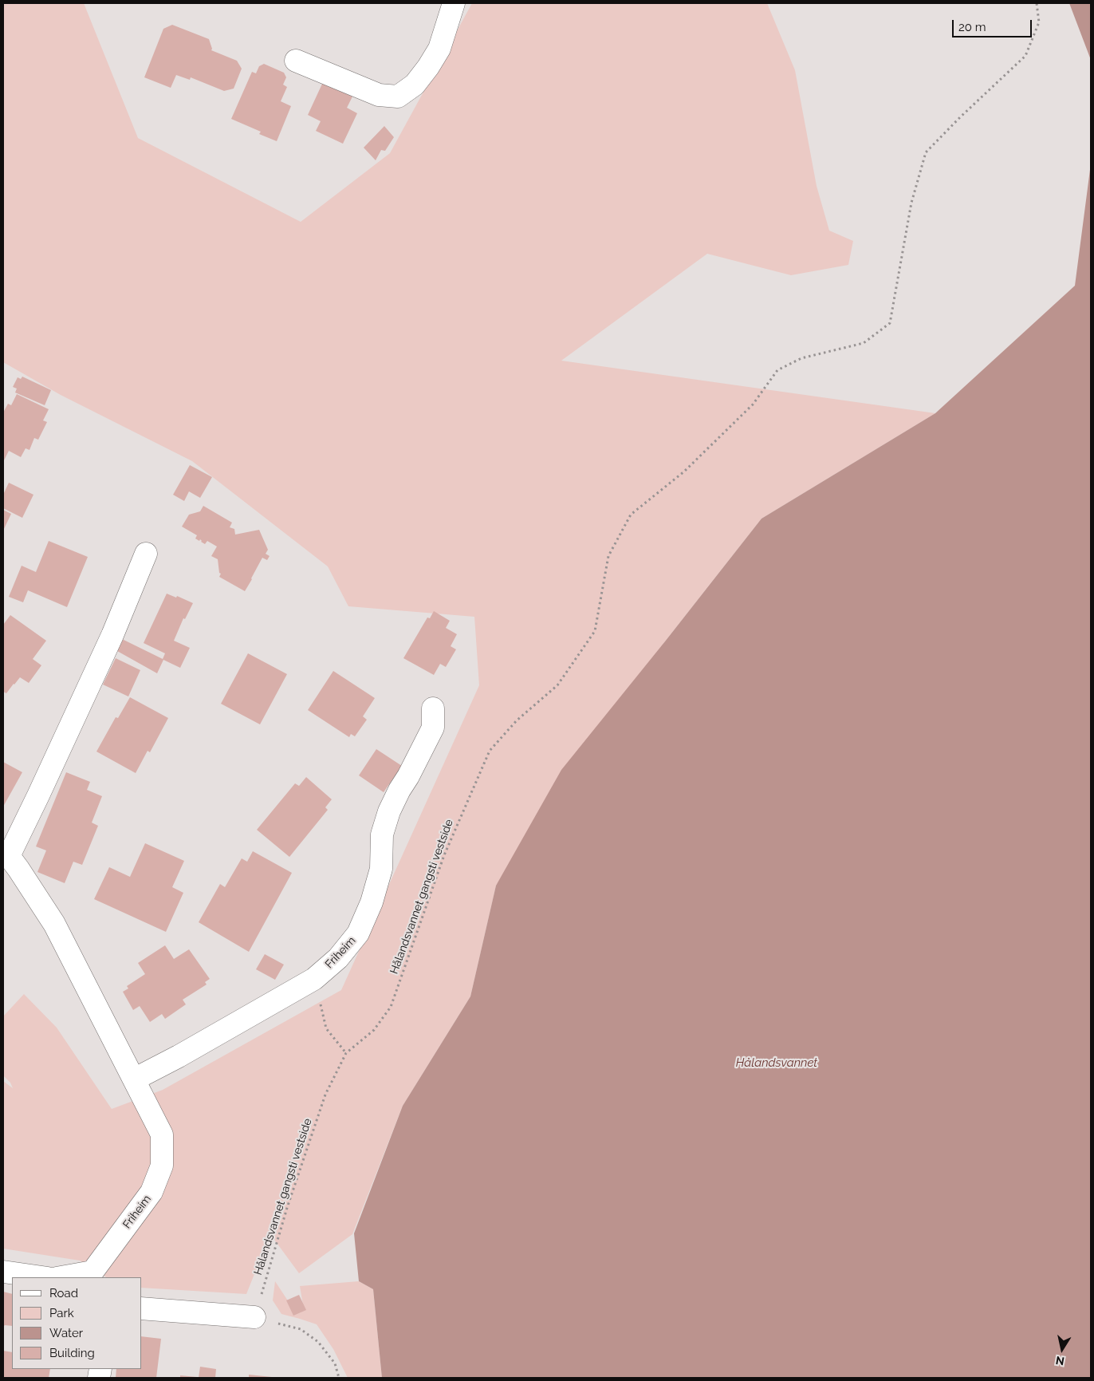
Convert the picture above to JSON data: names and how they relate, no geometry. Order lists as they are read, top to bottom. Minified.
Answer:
{"streets":{"street":["Friheim"],"path":["Hålandsvannet gangsti vestside"]},"water":["Hålandsvannet"],"legend":["Road","Park","Water","Building"],"scale_bar":"20 m","north":"bottom"}
